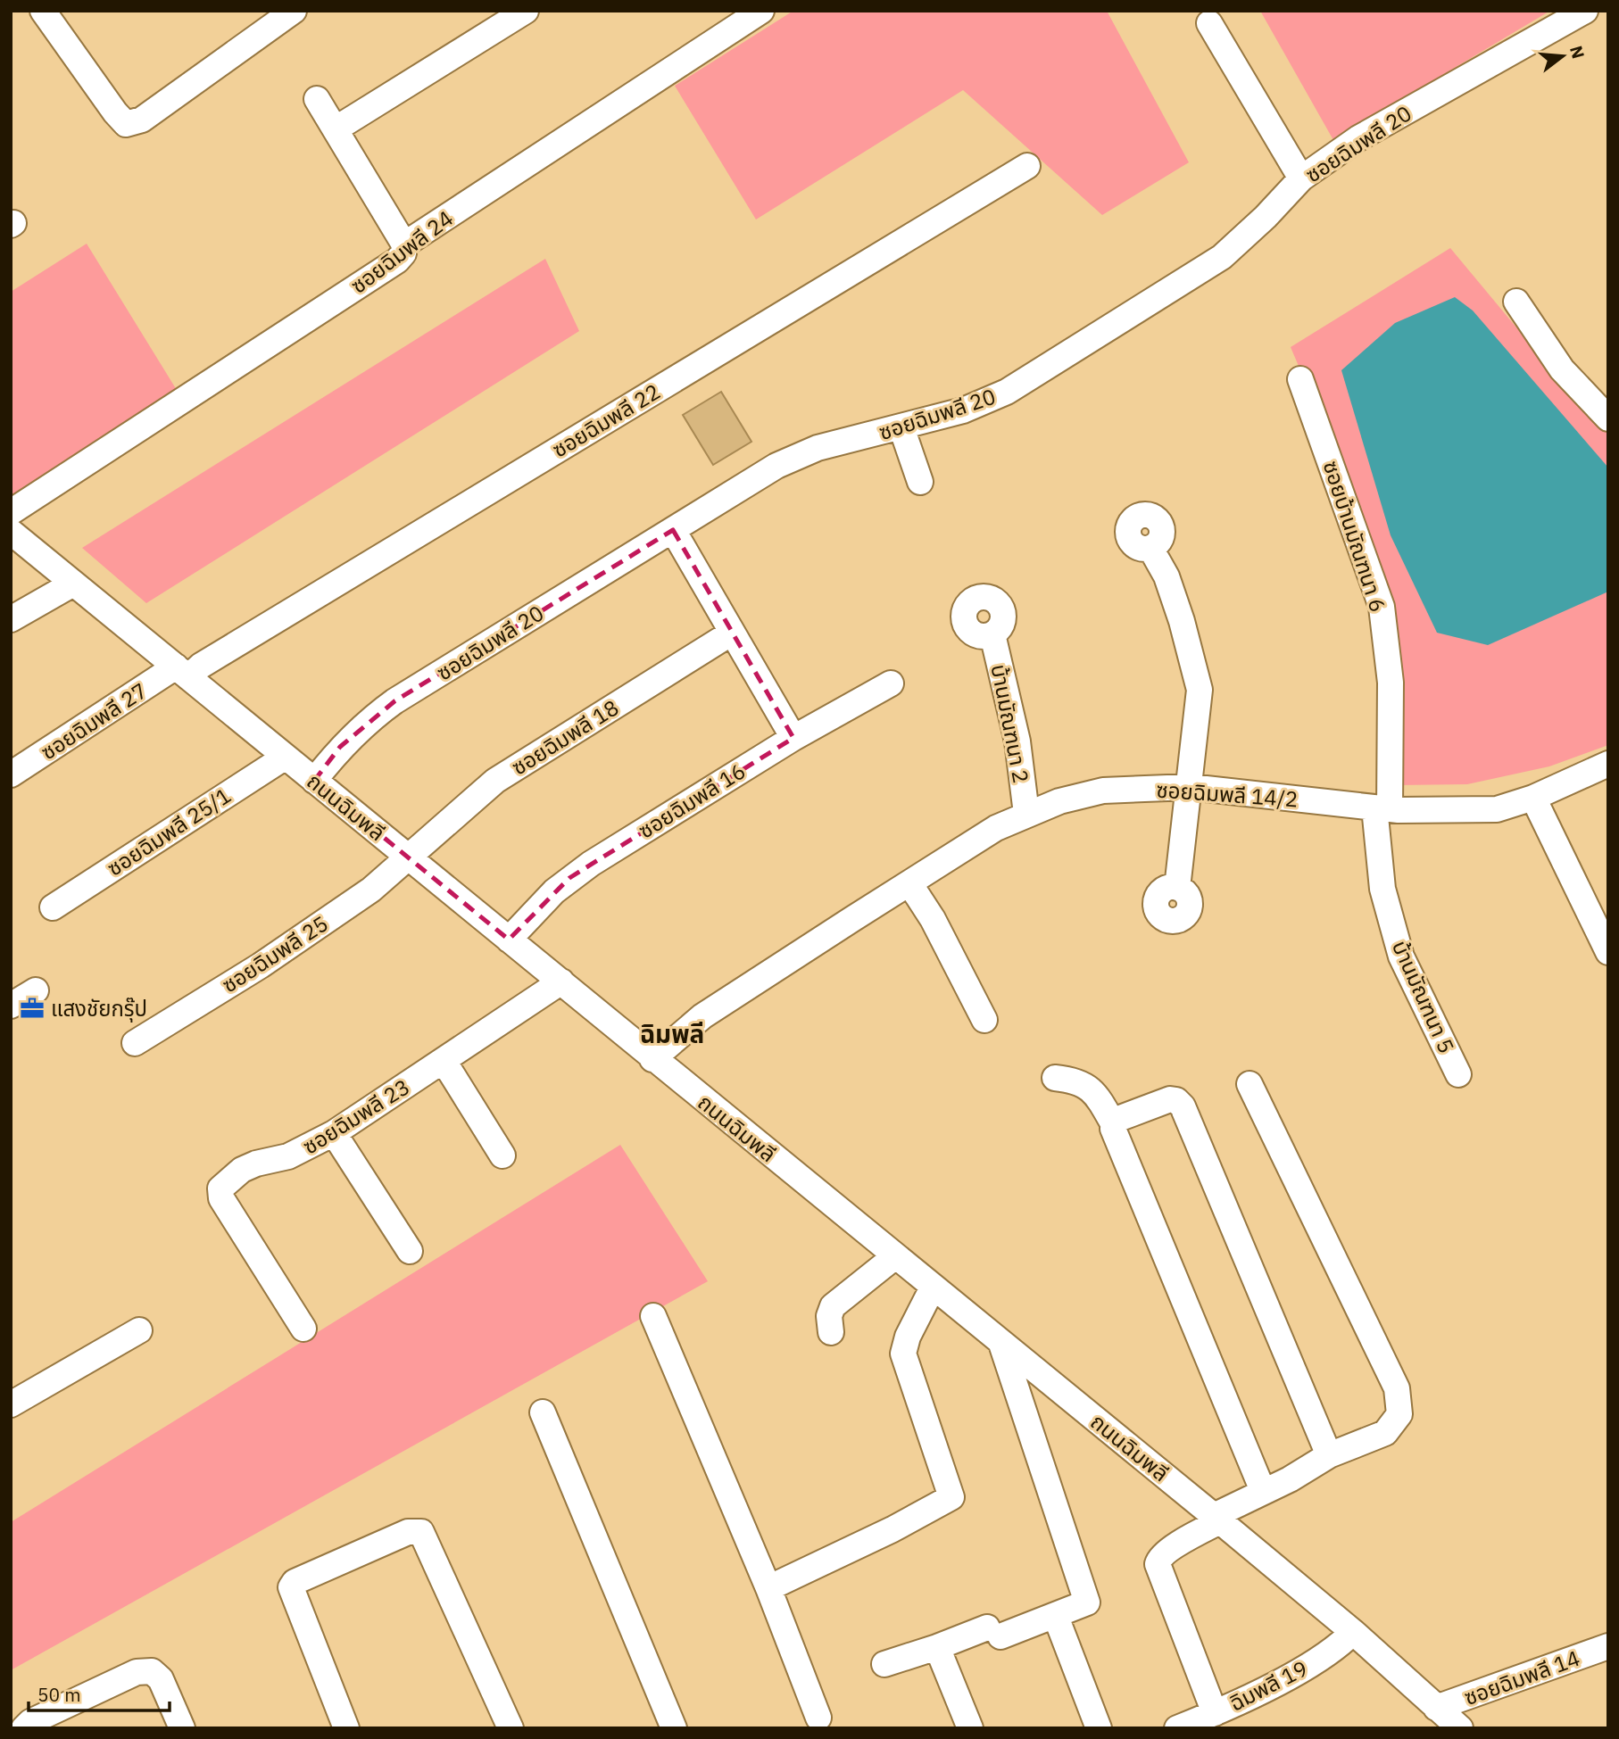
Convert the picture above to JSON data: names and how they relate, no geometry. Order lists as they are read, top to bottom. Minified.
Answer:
{"streets":{"street":["ซอยฉิมพลี 20","ซอยฉิมพลี 24","ซอยฉิมพลี 22","ซอยบ้านมัณฑนา 6","ซอยฉิมพลี 27","บ้านมัณฑนา 2","ซอยฉิมพลี 18","ซอยฉิมพลี 14/2","ซอยฉิมพลี 16","ถนนฉิมพลี","ซอยฉิมพลี 25/1","ซอยฉิมพลี 25","บ้านมัณฑนา 5","ซอยฉิมพลี 23","ซอยฉิมพลี 14","ฉิมพลี 19"]},"crossings":[["ซอยฉิมพลี 20","ถนนฉิมพลี"],["ซอยฉิมพลี 22","ซอยฉิมพลี 27"],["ซอยฉิมพลี 22","ถนนฉิมพลี"],["ซอยบ้านมัณฑนา 6","ซอยฉิมพลี 14/2"],["ซอยบ้านมัณฑนา 6","บ้านมัณฑนา 5"],["ซอยฉิมพลี 27","ถนนฉิมพลี"],["บ้านมัณฑนา 2","ซอยฉิมพลี 14/2"],["ซอยฉิมพลี 18","ถนนฉิมพลี"],["ซอยฉิมพลี 18","ซอยฉิมพลี 25"],["ซอยฉิมพลี 14/2","ถนนฉิมพลี"],["ซอยฉิมพลี 14/2","บ้านมัณฑนา 5"],["ซอยฉิมพลี 16","ถนนฉิมพลี"],["ถนนฉิมพลี","ซอยฉิมพลี 25/1"],["ถนนฉิมพลี","ซอยฉิมพลี 25"],["ถนนฉิมพลี","ซอยฉิมพลี 23"],["ถนนฉิมพลี","ซอยฉิมพลี 14"],["ถนนฉิมพลี","ฉิมพลี 19"]],"districts":["ฉิมพลี"],"places":{"office":["แสงชัยกรุ๊ป"]},"scale_bar":"50 m","north":"right"}
